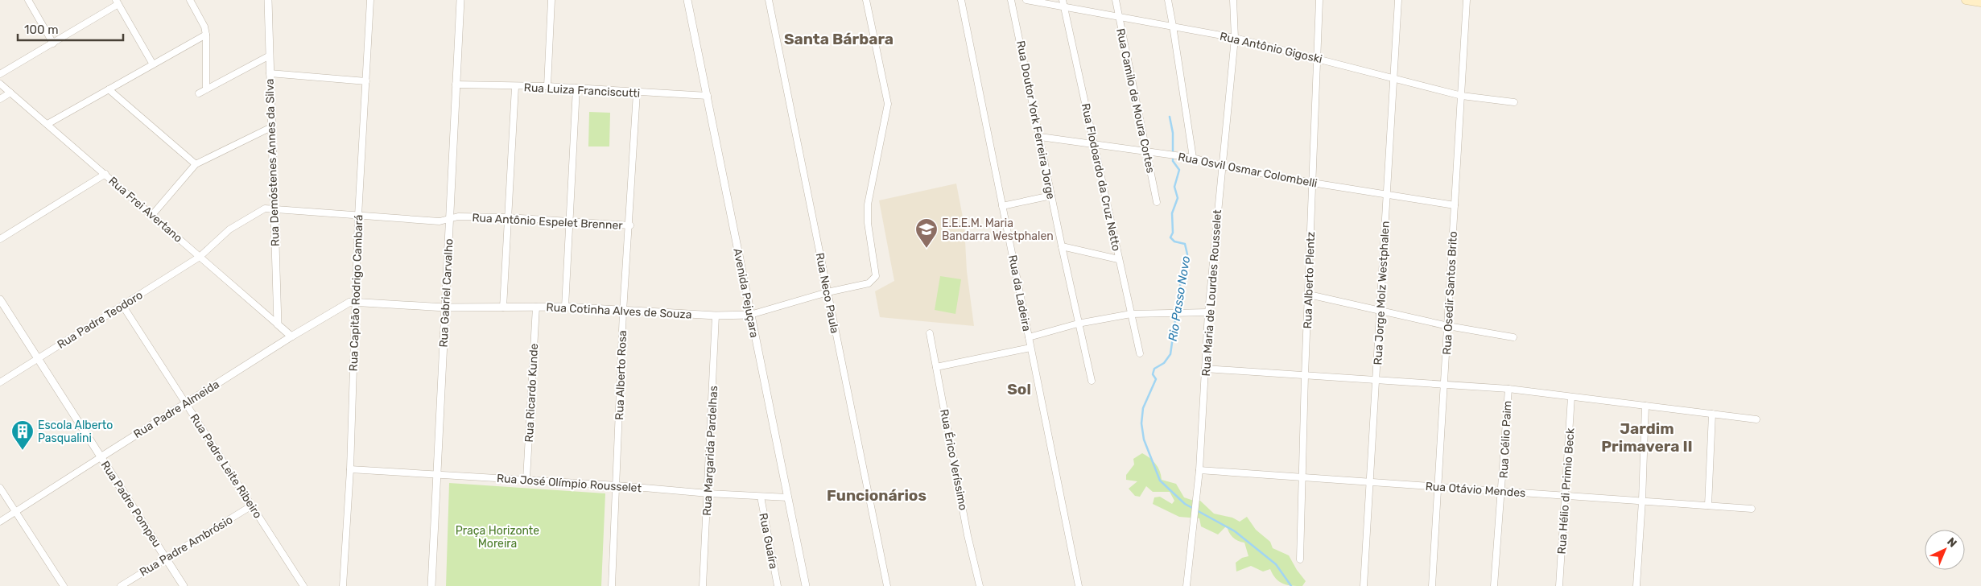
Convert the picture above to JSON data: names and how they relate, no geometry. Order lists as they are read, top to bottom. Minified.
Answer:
{"streets":{"street":["Rua Antônio Gigoski","Rua Luiza Franciscutti","Rua Camilo de Moura Cortes","Rua Doutor York Ferreira Jorge","Rua Demóstenes Annes da Silva","Rua Osvil Osmar Colombelli","Rua Flodoardo da Cruz Netto","Rua Frei Avertano","Rua Antônio Espelet Brenner","Rua Alberto Plentz","Rua Capitão Rodrigo Cambará","Rua Gabriel Carvalho","Avenida Pejuçara","Rua Neco Paula","Rua da Ladeira","Rua Maria de Lourdes Rousselet","Rua Jorge Molz Westphalen","Rua Osedir Santos Brito","Rua Cotinha Alves de Souza","Rua Padre Teodoro","Rua Alberto Rosa","Rua Ricardo Kunde","Rua Padre Almeida","Rua Célio Paim","Rua Margarida Pardelhas","Rua Érico Veríssimo","Rua Padre Leite Ribeiro","Rua José Olímpio Rousselet","Rua Otávio Mendes","Rua Hélio di Primio Beck","Rua Padre Pompeu","Rua Guaíra","Rua Padre Ambrósio"]},"crossings":[["Rua Antônio Gigoski","Rua Camilo de Moura Cortes"],["Rua Antônio Gigoski","Rua Flodoardo da Cruz Netto"],["Rua Antônio Gigoski","Rua Alberto Plentz"],["Rua Antônio Gigoski","Rua Maria de Lourdes Rousselet"],["Rua Antônio Gigoski","Rua Jorge Molz Westphalen"],["Rua Antônio Gigoski","Rua Osedir Santos Brito"],["Rua Luiza Franciscutti","Rua Gabriel Carvalho"],["Rua Luiza Franciscutti","Avenida Pejuçara"],["Rua Luiza Franciscutti","Rua Alberto Rosa"],["Rua Camilo de Moura Cortes","Rua Osvil Osmar Colombelli"],["Rua Doutor York Ferreira Jorge","Rua Osvil Osmar Colombelli"],["Rua Demóstenes Annes da Silva","Rua Frei Avertano"],["Rua Demóstenes Annes da Silva","Rua Antônio Espelet Brenner"],["Rua Demóstenes Annes da Silva","Rua Padre Teodoro"],["Rua Osvil Osmar Colombelli","Rua Flodoardo da Cruz Netto"],["Rua Osvil Osmar Colombelli","Rua Alberto Plentz"],["Rua Osvil Osmar Colombelli","Rua Maria de Lourdes Rousselet"],["Rua Osvil Osmar Colombelli","Rua Jorge Molz Westphalen"],["Rua Osvil Osmar Colombelli","Rua Osedir Santos Brito"],["Rua Frei Avertano","Rua Padre Teodoro"],["Rua Frei Avertano","Rua Padre Almeida"],["Rua Antônio Espelet Brenner","Rua Capitão Rodrigo Cambará"],["Rua Antônio Espelet Brenner","Rua Gabriel Carvalho"],["Rua Antônio Espelet Brenner","Rua Padre Teodoro"],["Rua Antônio Espelet Brenner","Rua Alberto Rosa"],["Rua Alberto Plentz","Rua Otávio Mendes"],["Rua Capitão Rodrigo Cambará","Rua Cotinha Alves de Souza"],["Rua Capitão Rodrigo Cambará","Rua Padre Almeida"],["Rua Capitão Rodrigo Cambará","Rua José Olímpio Rousselet"],["Rua Gabriel Carvalho","Rua Cotinha Alves de Souza"],["Rua Gabriel Carvalho","Rua José Olímpio Rousselet"],["Avenida Pejuçara","Rua Cotinha Alves de Souza"],["Avenida Pejuçara","Rua José Olímpio Rousselet"],["Rua Neco Paula","Rua Cotinha Alves de Souza"],["Rua Maria de Lourdes Rousselet","Rua Otávio Mendes"],["Rua Jorge Molz Westphalen","Rua Otávio Mendes"],["Rua Osedir Santos Brito","Rua Otávio Mendes"],["Rua Cotinha Alves de Souza","Rua Alberto Rosa"],["Rua Cotinha Alves de Souza","Rua Ricardo Kunde"],["Rua Cotinha Alves de Souza","Rua Padre Almeida"],["Rua Cotinha Alves de Souza","Rua Margarida Pardelhas"],["Rua Padre Teodoro","Rua Padre Leite Ribeiro"],["Rua Padre Teodoro","Rua Padre Pompeu"],["Rua Alberto Rosa","Rua José Olímpio Rousselet"],["Rua Ricardo Kunde","Rua José Olímpio Rousselet"],["Rua Padre Almeida","Rua Padre Leite Ribeiro"],["Rua Padre Almeida","Rua Padre Pompeu"],["Rua Célio Paim","Rua Otávio Mendes"],["Rua Margarida Pardelhas","Rua José Olímpio Rousselet"],["Rua Padre Leite Ribeiro","Rua Padre Ambrósio"],["Rua José Olímpio Rousselet","Rua Guaíra"],["Rua Otávio Mendes","Rua Hélio di Primio Beck"],["Rua Padre Pompeu","Rua Padre Ambrósio"]],"districts":["Santa Bárbara","Sol","Jardim Primavera II","Funcionários"],"water":["Rio Passo Novo"],"parks":["Praça Horizonte Moreira"],"places":{"school or university":["E.E.E.M. Maria Bandarra Westphalen"],"building":["Escola Alberto Pasqualini"]},"scale_bar":"100 m","north":"top right"}
